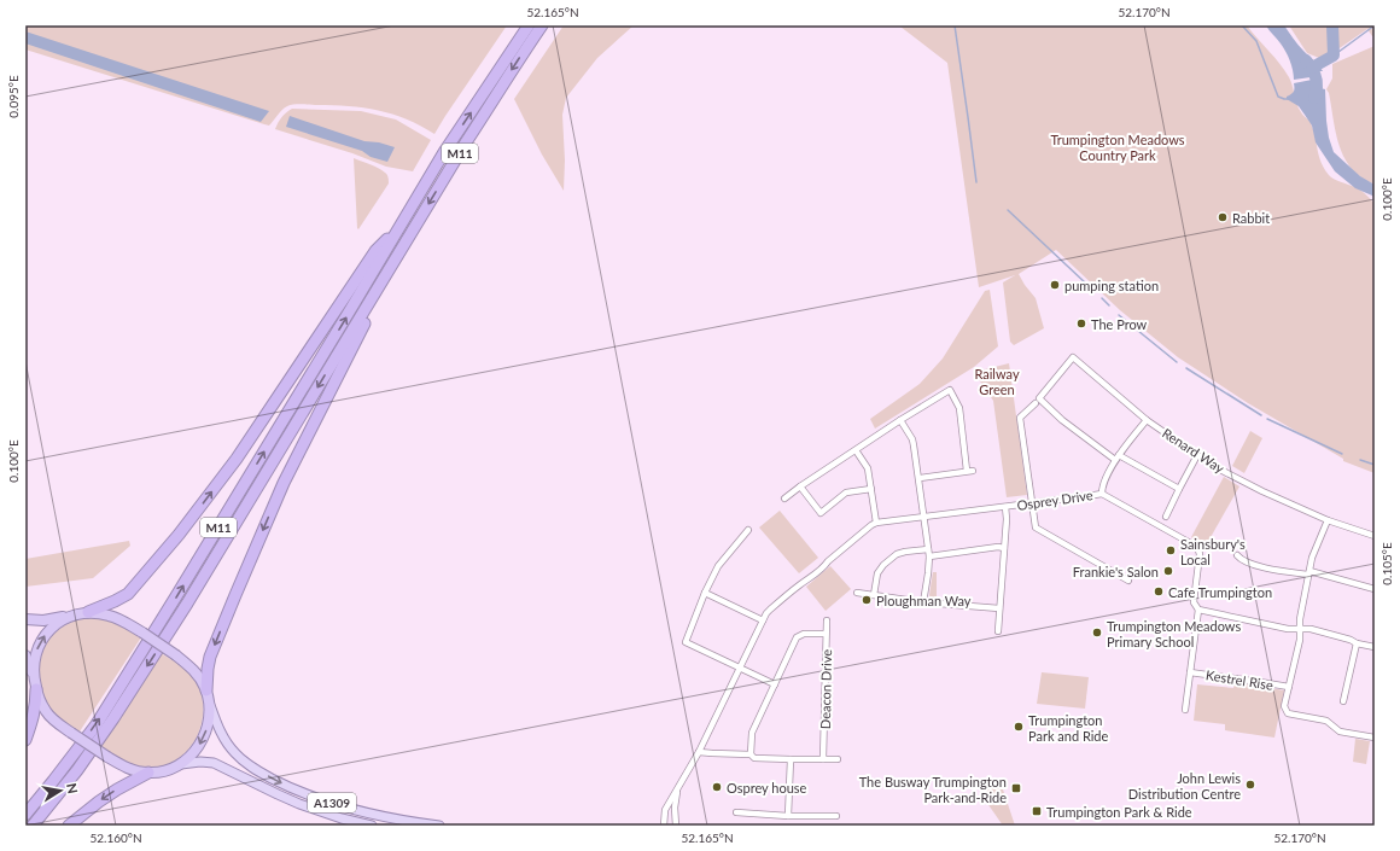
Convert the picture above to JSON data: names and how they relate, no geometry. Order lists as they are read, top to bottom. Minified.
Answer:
{"streets":{"highway":["M11"],"main road":["A1309"],"street":["Renard Way","Osprey Drive","Kestrel Rise","Deacon Drive"]},"crossings":[["M11","A1309"],["Osprey Drive","Kestrel Rise"]],"parks":["Trumpington Meadows Country Park","Railway Green"],"places":{"other":["Rabbit","pumping station","The Prow","Sainsbury's Local","Frankie's Salon","Cafe Trumpington","Ploughman Way","Trumpington Meadows Primary School","Trumpington Park and Ride","John Lewis Distribution Centre","Osprey house"],"transit":["The Busway Trumpington Park-and-Ride","Trumpington Park & Ride"]},"north":"right","coordinates":["52.165°N","52.170°N","0.095°E","0.100°E","0.105°E","52.160°N"]}
